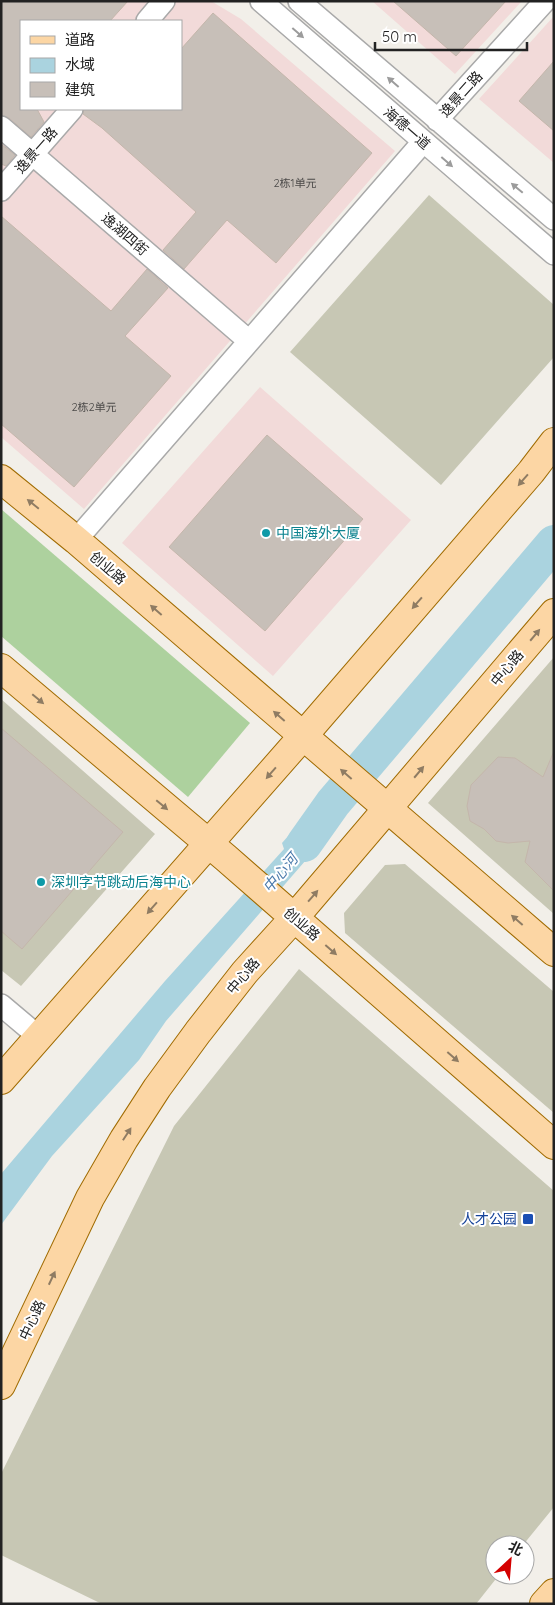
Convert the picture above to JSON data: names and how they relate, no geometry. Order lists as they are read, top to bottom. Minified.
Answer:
{"streets":{"main road":["创业路","中心路"],"street":["逸景二路","海德一道","逸景一路","逸湖四街"]},"crossings":[["逸景二路","海德一道"],["逸景一路","逸湖四街"],["创业路","中心路"]],"water":["中心河"],"places":{"other":["中国海外大厦","深圳字节跳动后海中心"],"transit":["人才公园"]},"house_numbers":["2栋1单元","2栋2单元"],"legend":["道路","水域","建筑"],"scale_bar":"50 m","north":"top right"}
